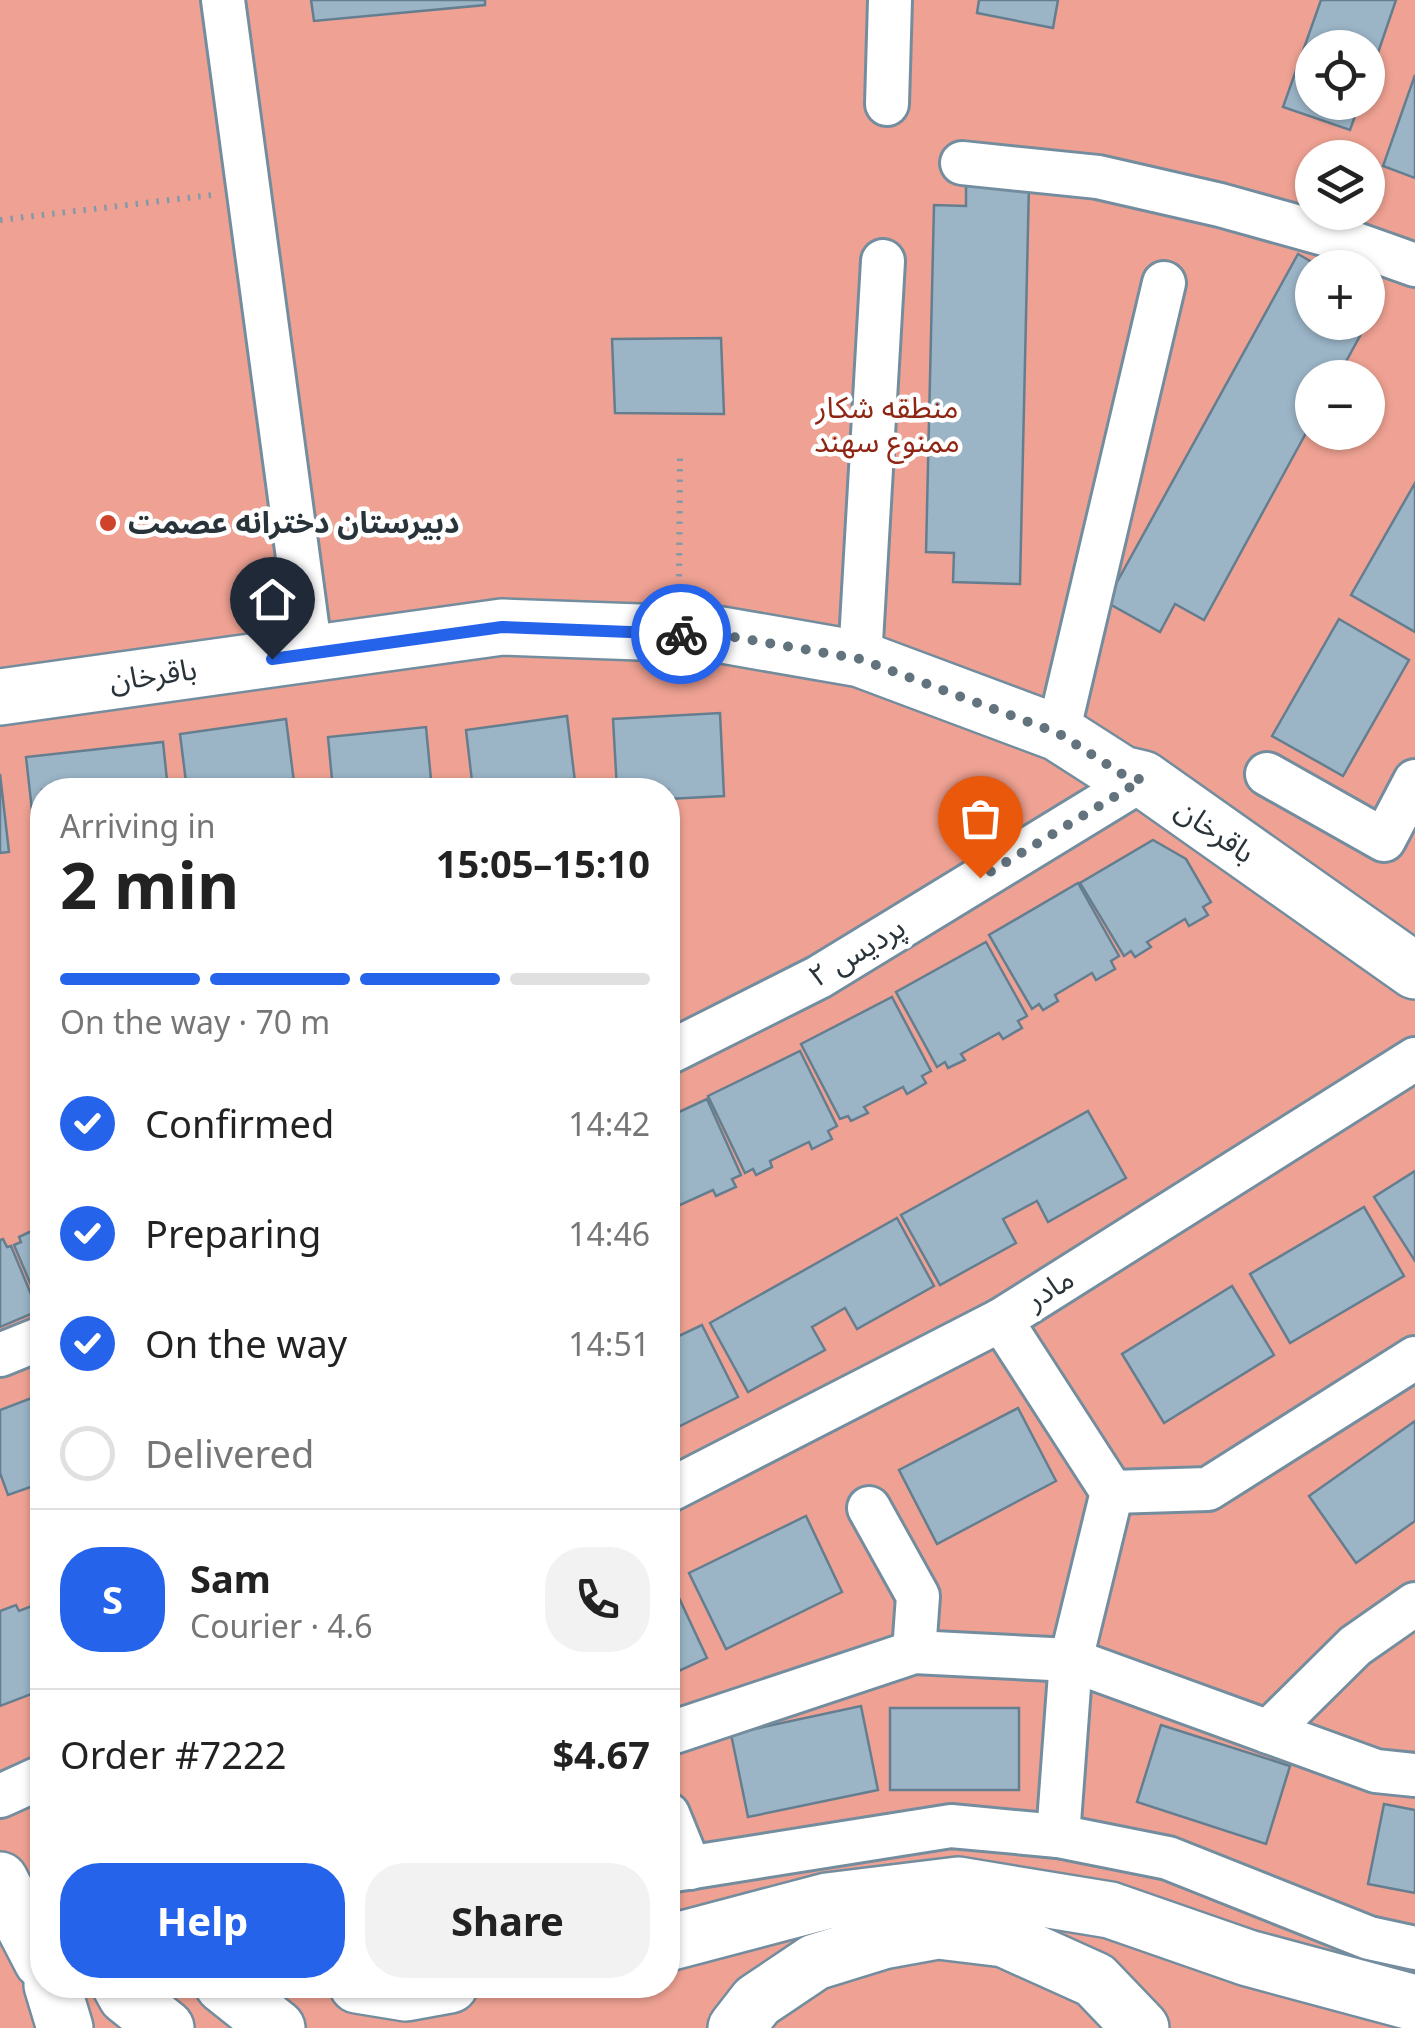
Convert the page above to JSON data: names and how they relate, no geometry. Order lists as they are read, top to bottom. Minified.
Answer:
{"streets":{"main road":["باقرخان"],"street":["پردیس ۲","مادر"]},"crossings":[["باقرخان","پردیس ۲"]],"parks":["منطقه شکار ممنوع سهند"],"places":["دبیرستان دخترانه عصمت"],"page":{"map_buttons":["+","−"],"heading":["2 min","Arriving in","15:05–15:10"],"panel":["Sam","Courier · 4.6","Order #7222","$4.67"],"bar":"On the way · 70 m","list":[["Confirmed","14:42"],["Preparing","14:46"],["On the way","14:51"],"Delivered"],"round":"S","buttons":["Help","Share"]}}
